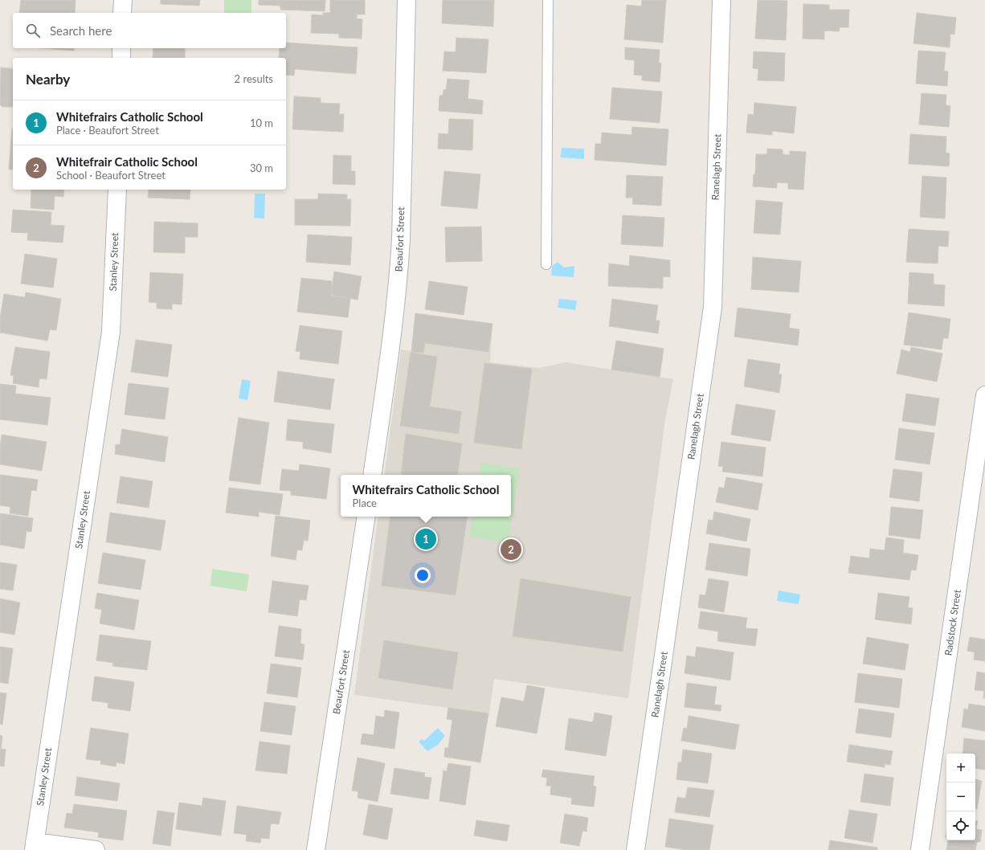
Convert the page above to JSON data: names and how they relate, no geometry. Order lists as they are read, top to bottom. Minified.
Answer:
{"streets":{"street":["Ranelagh Street","Beaufort Street","Stanley Street","Radstock Street"]},"page":{"search":"Search here","heading":["Nearby","2 results"],"list":[{"mark":"1","name":"Whitefrairs Catholic School","note":"Place · Beaufort Street","value":"10 m"},{"mark":"2","name":"Whitefrair Catholic School","note":"School · Beaufort Street","value":"30 m"}],"popup":["Whitefrairs Catholic School","Place"],"pins":["1","2"],"map_buttons":["+","−"]}}
